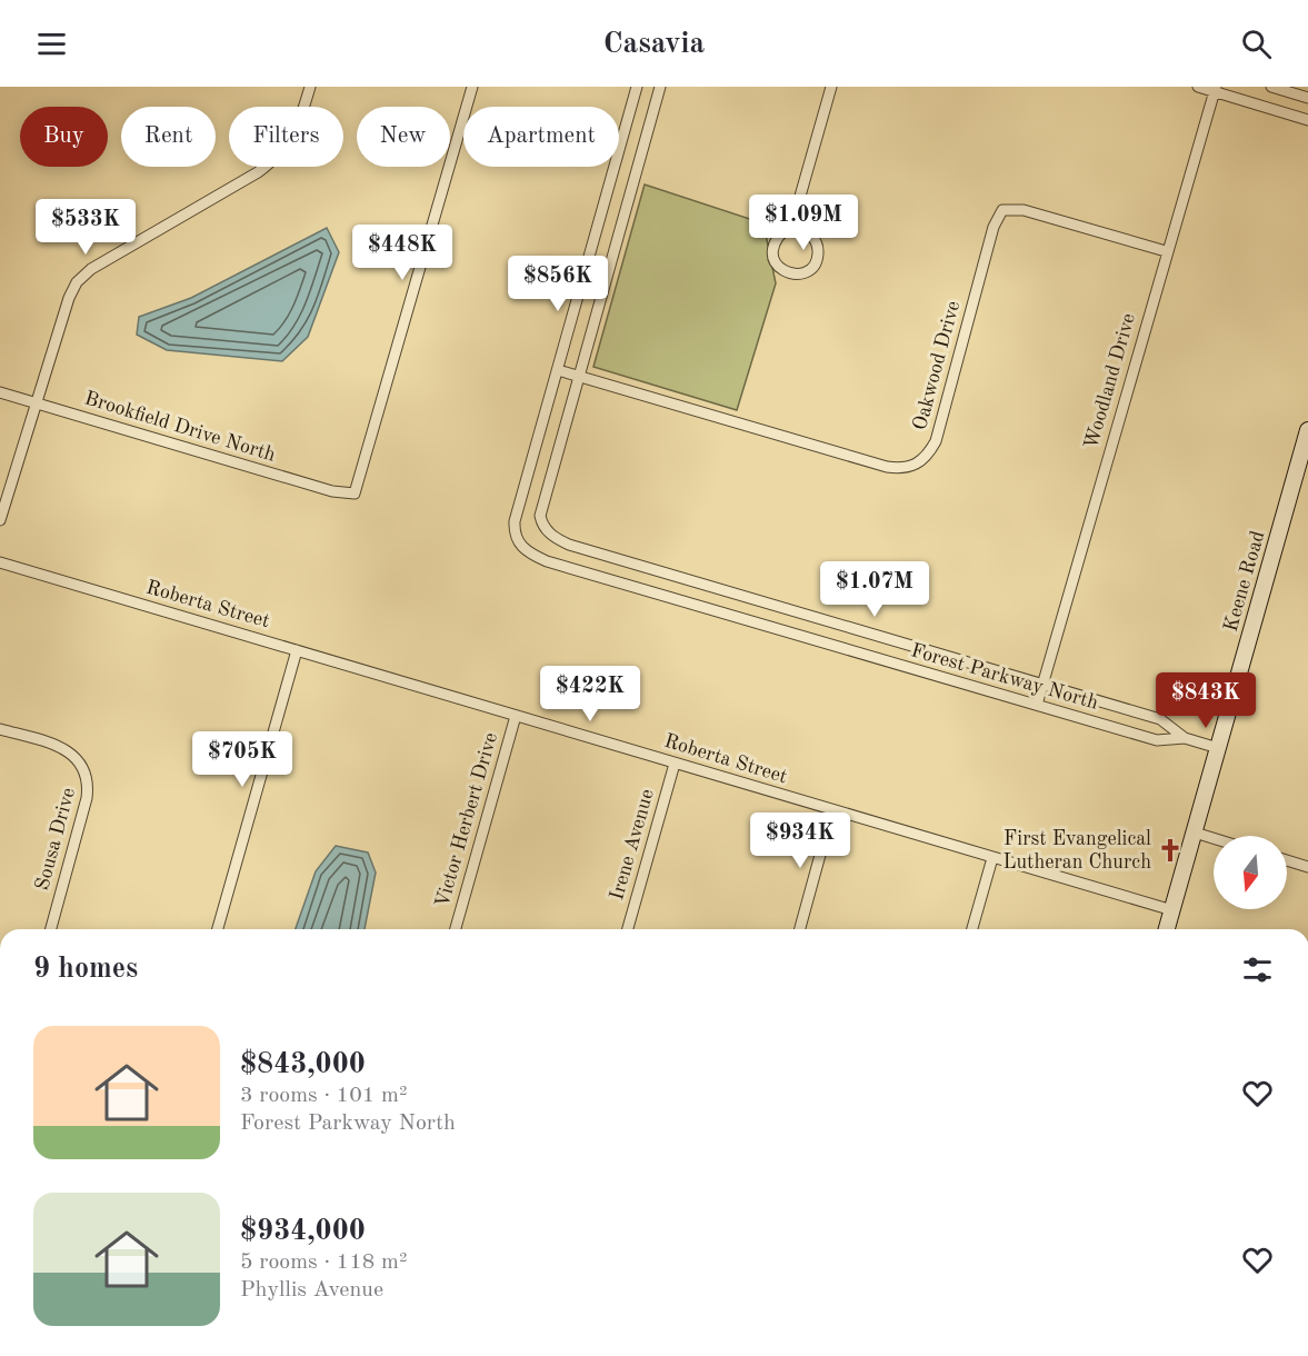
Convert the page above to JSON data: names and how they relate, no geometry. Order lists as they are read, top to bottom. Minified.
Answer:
{"streets":{"main road":["Keene Road"],"street":["Oakwood Drive","Woodland Drive","Brookfield Drive North","Roberta Street","Forest Parkway North","Victor Herbert Drive","Sousa Drive","Irene Avenue"]},"crossings":[["Oakwood Drive","Woodland Drive"],["Oakwood Drive","Forest Parkway North"],["Woodland Drive","Forest Parkway North"],["Keene Road","Roberta Street"],["Keene Road","Forest Parkway North"],["Roberta Street","Victor Herbert Drive"],["Roberta Street","Irene Avenue"]],"places":{"church":["First Evangelical Lutheran Church"]},"north":"bottom","page":{"header":"Casavia","chip":["Buy","Rent","Filters","New","Apartment"],"price":["$1.09M","$533K","$448K","$856K","$1.07M","$422K","$843K","$705K","$934K"],"heading":"9 homes","list":[{"name":"$843,000","note":"3 rooms · 101 m² · Forest Parkway North"},{"name":"$934,000","note":"5 rooms · 118 m² · Phyllis Avenue"}]}}
